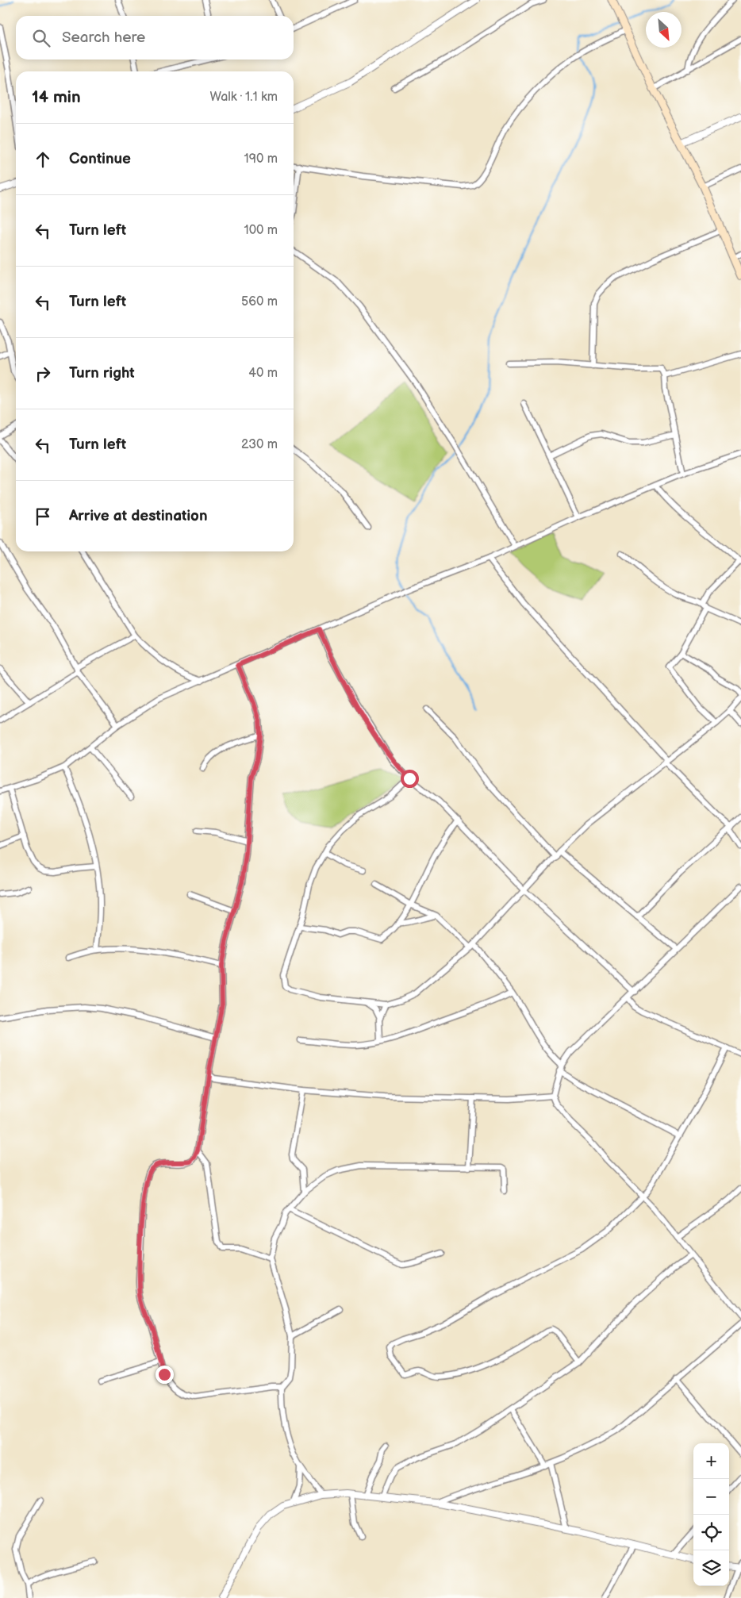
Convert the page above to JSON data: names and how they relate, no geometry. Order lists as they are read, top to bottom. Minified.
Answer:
{"north":"bottom right","page":{"search":"Search here","heading":["14 min","Walk · 1.1 km"],"list":[["Continue","190 m"],["Turn left","100 m"],["Turn left","560 m"],["Turn right","40 m"],["Turn left","230 m"],"Arrive at destination"],"map_buttons":["+","−"]}}
